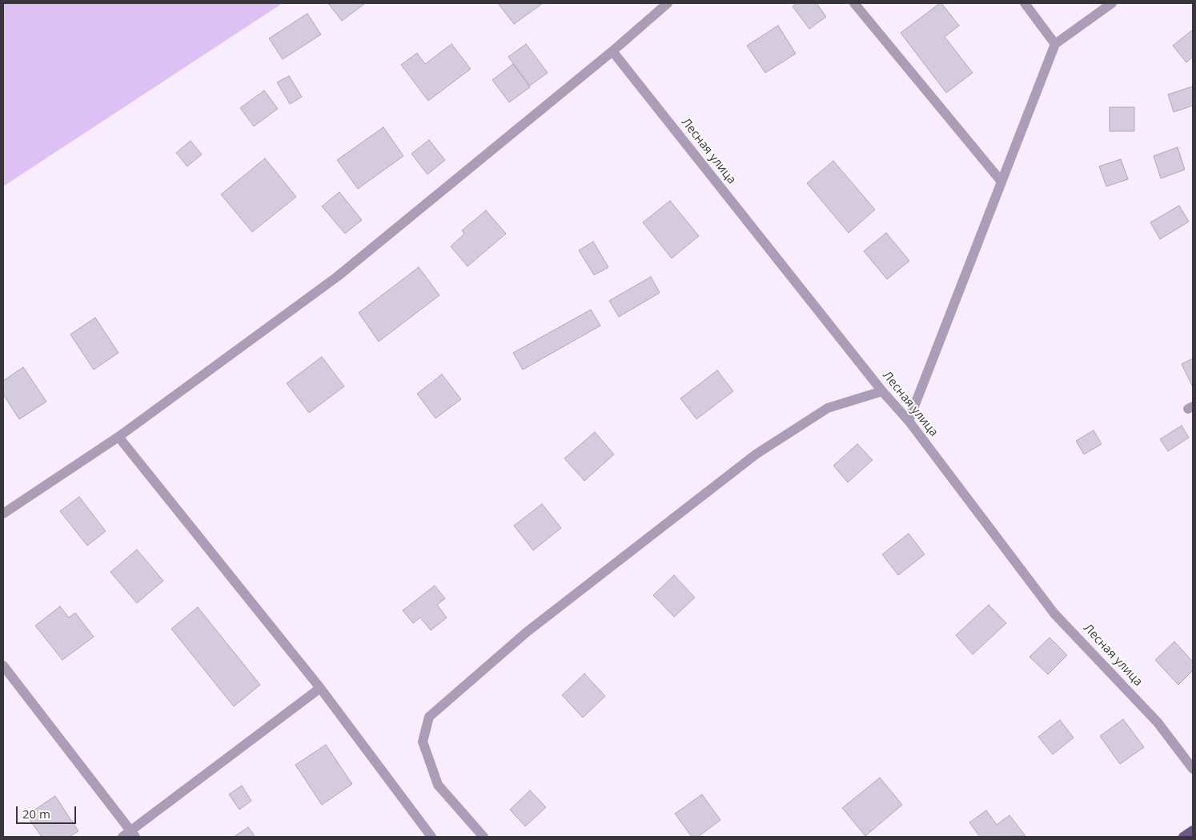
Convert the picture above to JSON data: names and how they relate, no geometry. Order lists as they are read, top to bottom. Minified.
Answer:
{"streets":{"street":["Лесная улица"]},"scale_bar":"20 m"}
